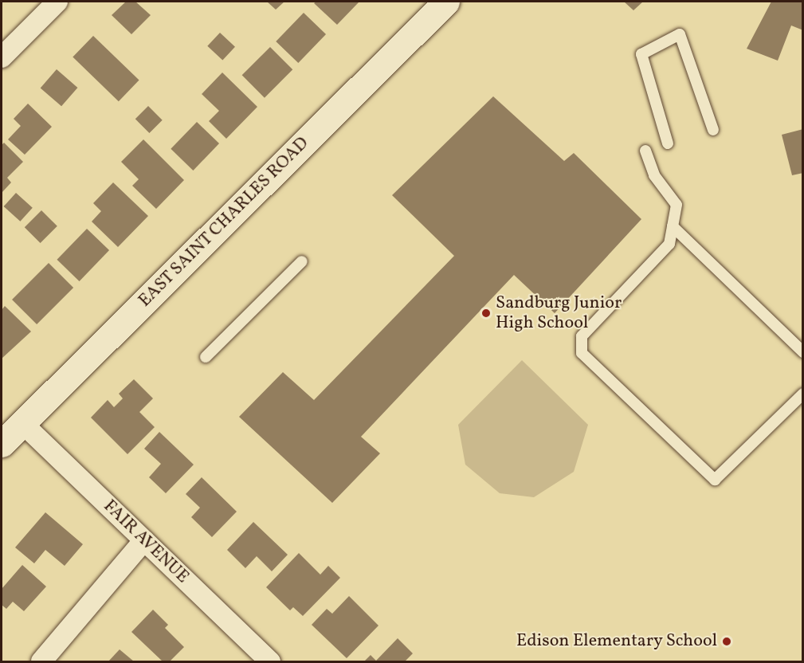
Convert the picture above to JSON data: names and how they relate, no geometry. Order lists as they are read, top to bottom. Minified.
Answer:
{"streets":{"main road":["EAST SAINT CHARLES ROAD"],"street":["FAIR AVENUE"]},"crossings":[["EAST SAINT CHARLES ROAD","FAIR AVENUE"]],"places":["Sandburg Junior High School","Edison Elementary School"]}
